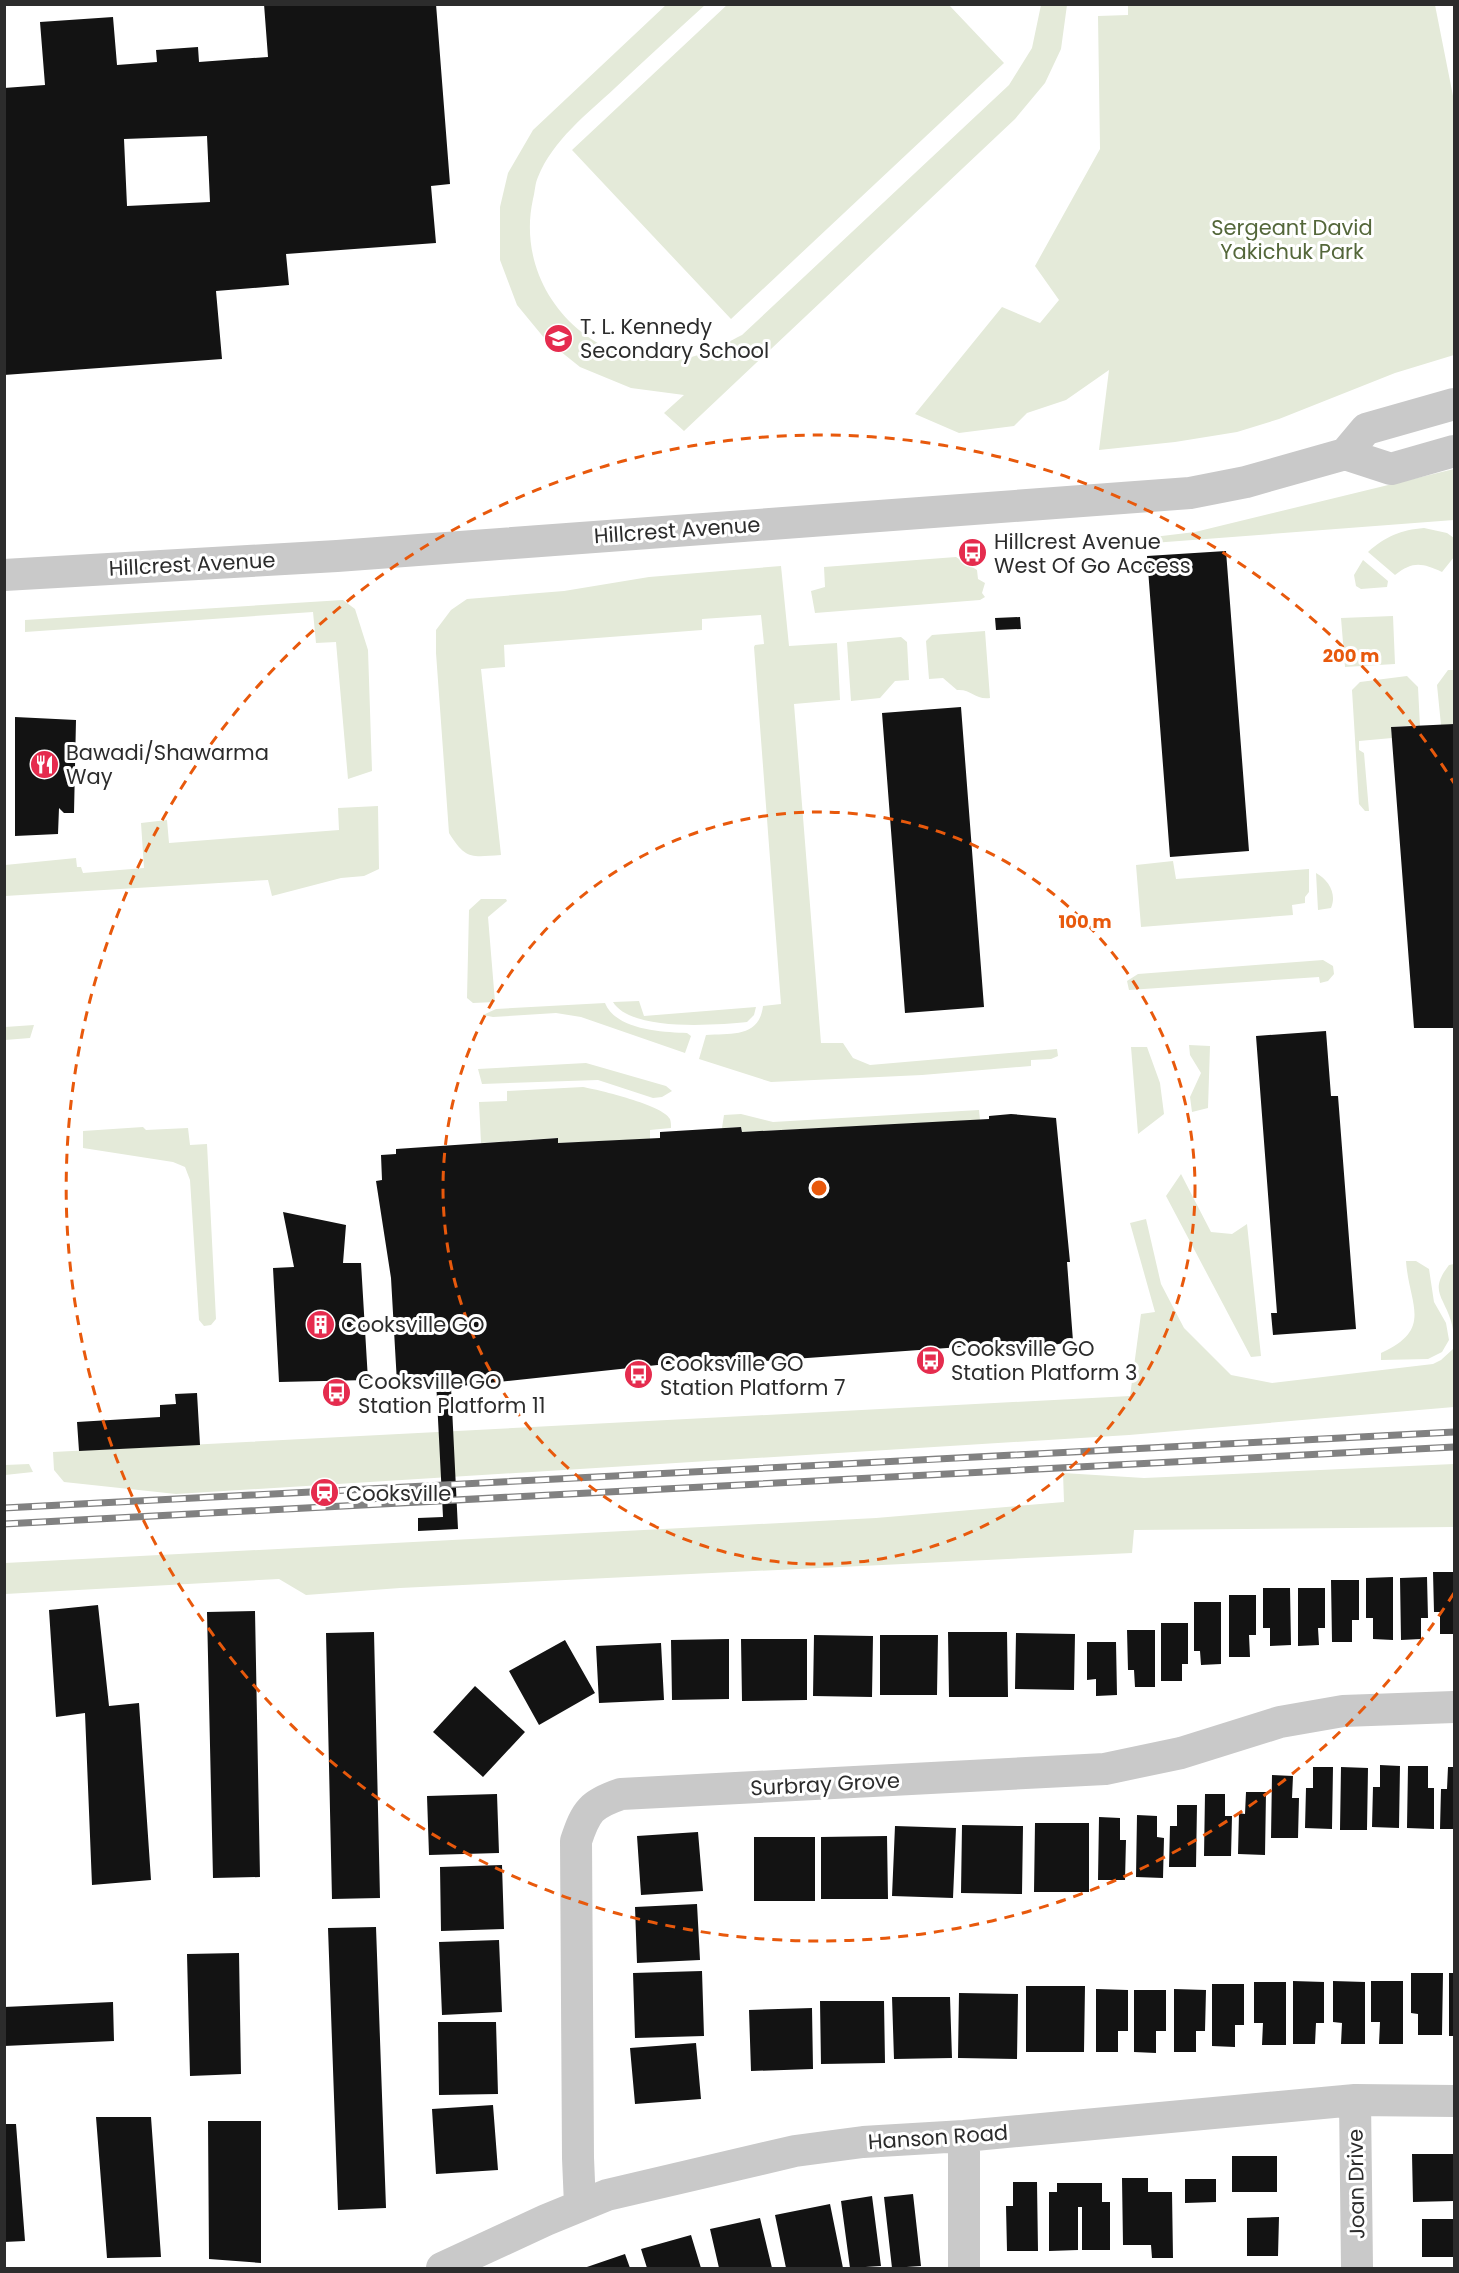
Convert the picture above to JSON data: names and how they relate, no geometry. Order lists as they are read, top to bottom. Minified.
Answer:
{"streets":{"street":["Hillcrest Avenue","Surbray Grove","Hanson Road","Joan Drive"]},"crossings":[["Surbray Grove","Hanson Road"],["Hanson Road","Joan Drive"]],"parks":["Sergeant David Yakichuk Park"],"places":{"school or university":["T. L. Kennedy Secondary School"],"bus stop":["Hillcrest Avenue West Of Go Access","Cooksville GO Station Platform 3","Cooksville GO Station Platform 7","Cooksville GO Station Platform 11"],"restaurant":["Bawadi/Shawarma Way"],"building":["Cooksville GO"],"station":["Cooksville"]},"rings":["200 m","100 m"]}
